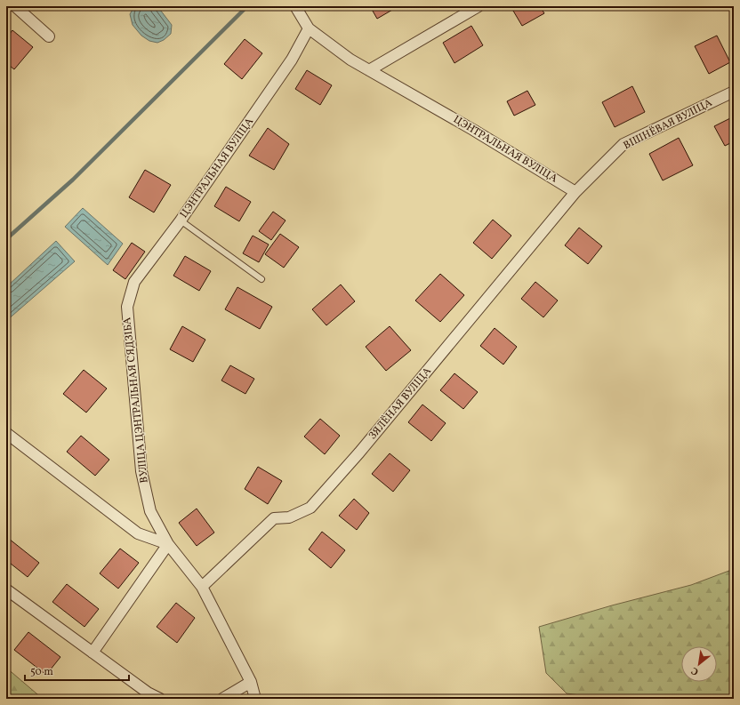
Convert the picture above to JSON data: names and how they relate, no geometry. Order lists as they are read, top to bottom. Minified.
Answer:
{"streets":{"street":["ВІШНЁВАЯ ВУЛІЦА","ЦЭНТРАЛЬНАЯ ВУЛІЦА","ВУЛІЦА ЦЭНТРАЛЬНАЯ СЯДЗІБА","ЗЯЛЁНАЯ ВУЛІЦА"]},"crossings":[["ВІШНЁВАЯ ВУЛІЦА","ЦЭНТРАЛЬНАЯ ВУЛІЦА"],["ВІШНЁВАЯ ВУЛІЦА","ЗЯЛЁНАЯ ВУЛІЦА"],["ЦЭНТРАЛЬНАЯ ВУЛІЦА","ВУЛІЦА ЦЭНТРАЛЬНАЯ СЯДЗІБА"],["ЦЭНТРАЛЬНАЯ ВУЛІЦА","ЗЯЛЁНАЯ ВУЛІЦА"],["ВУЛІЦА ЦЭНТРАЛЬНАЯ СЯДЗІБА","ЗЯЛЁНАЯ ВУЛІЦА"]],"scale_bar":"50 m","north":"bottom left"}
